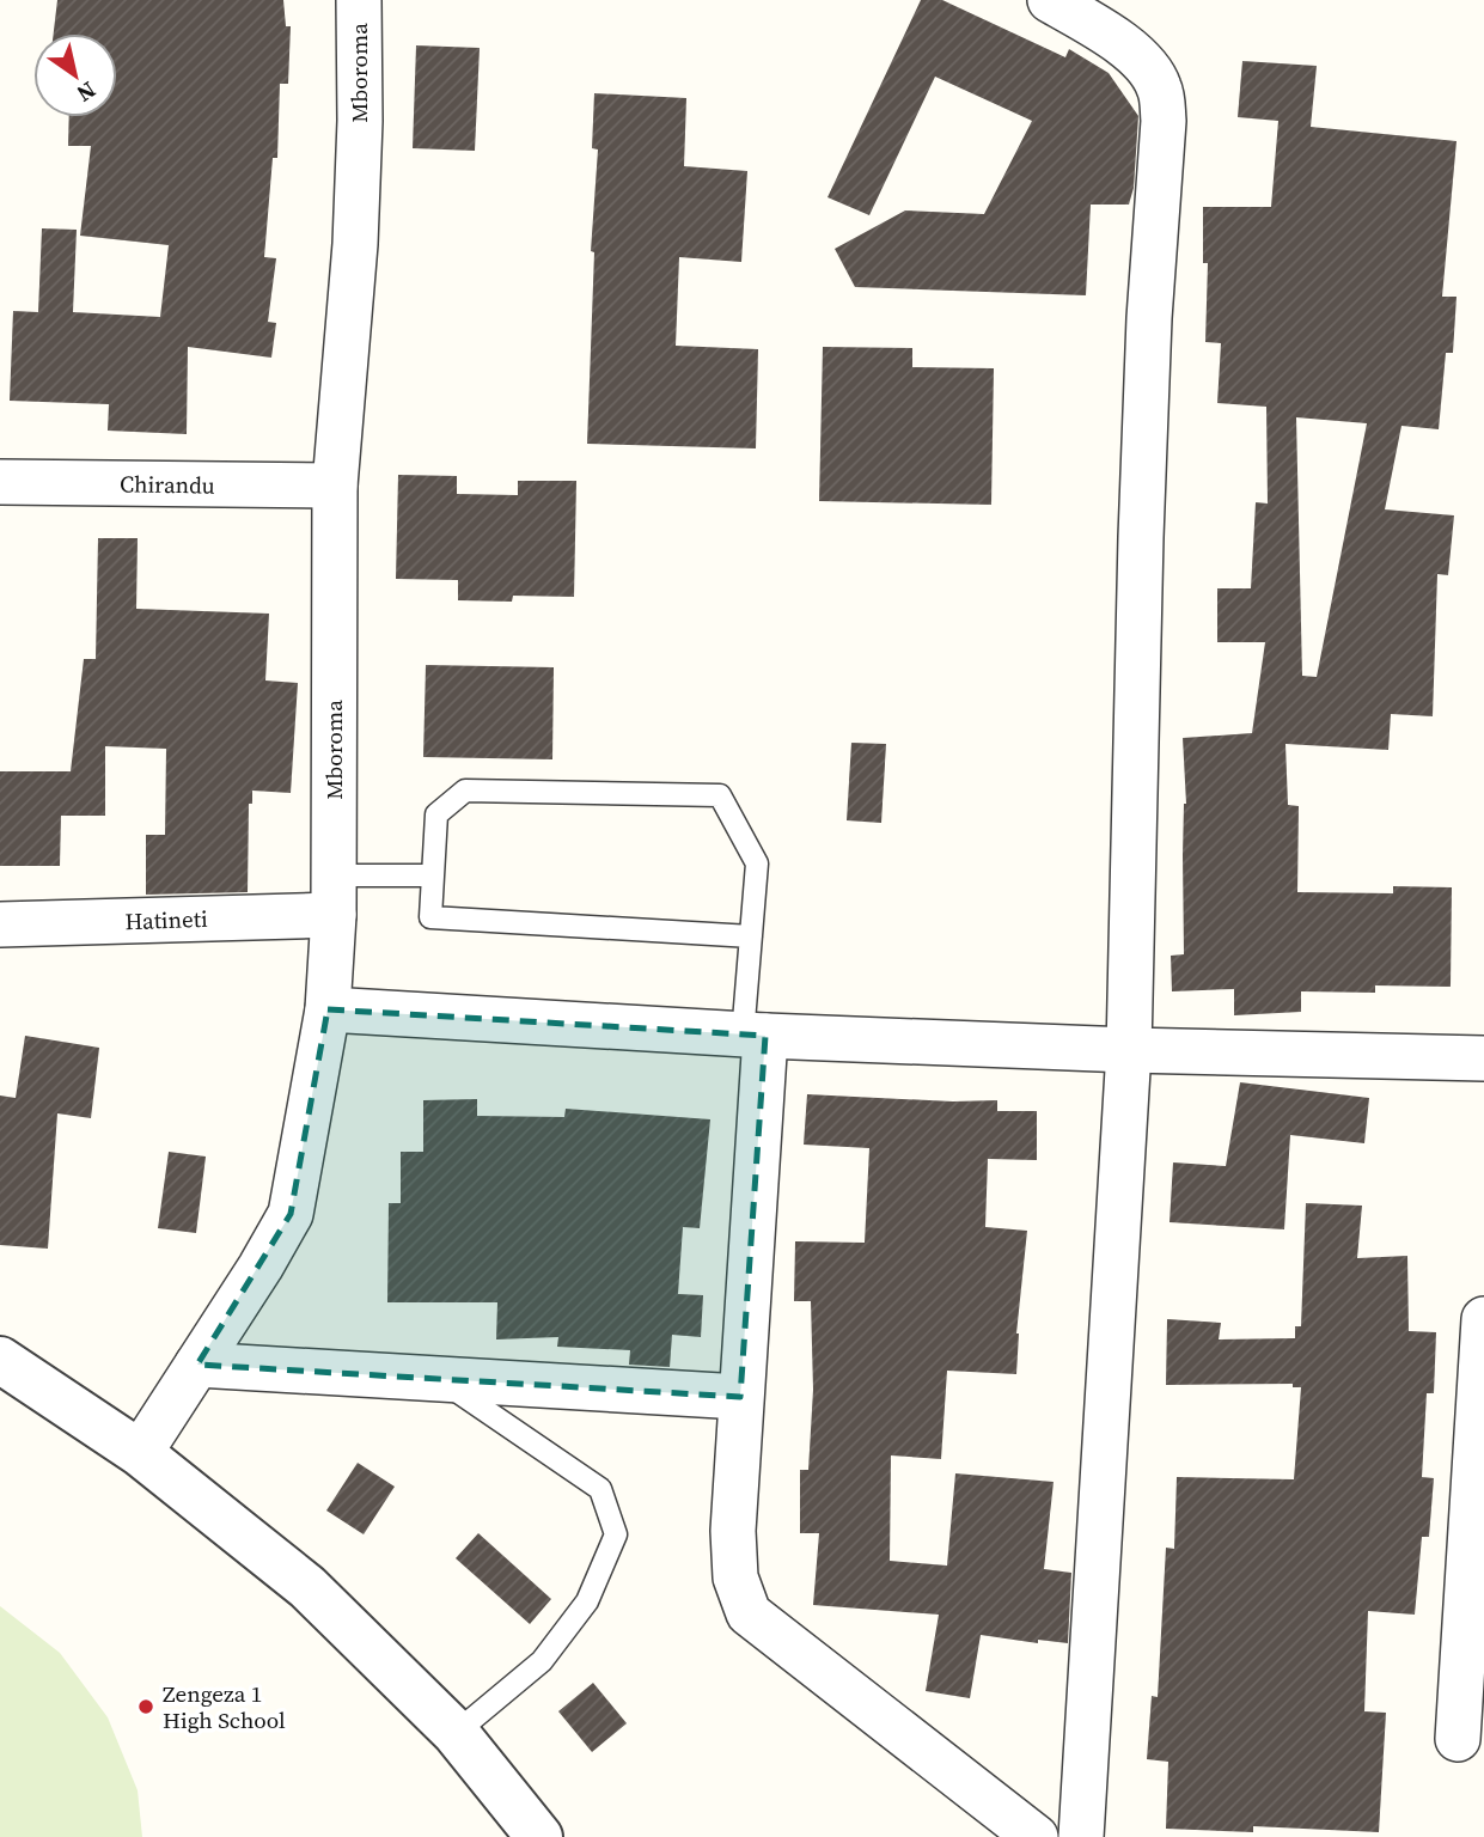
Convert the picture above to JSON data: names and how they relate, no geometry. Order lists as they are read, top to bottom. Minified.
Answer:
{"streets":{"street":["Mboroma","Chirandu","Hatineti"]},"crossings":[["Mboroma","Chirandu"],["Mboroma","Hatineti"]],"places":["Zengeza 1 High School"],"north":"bottom right"}
